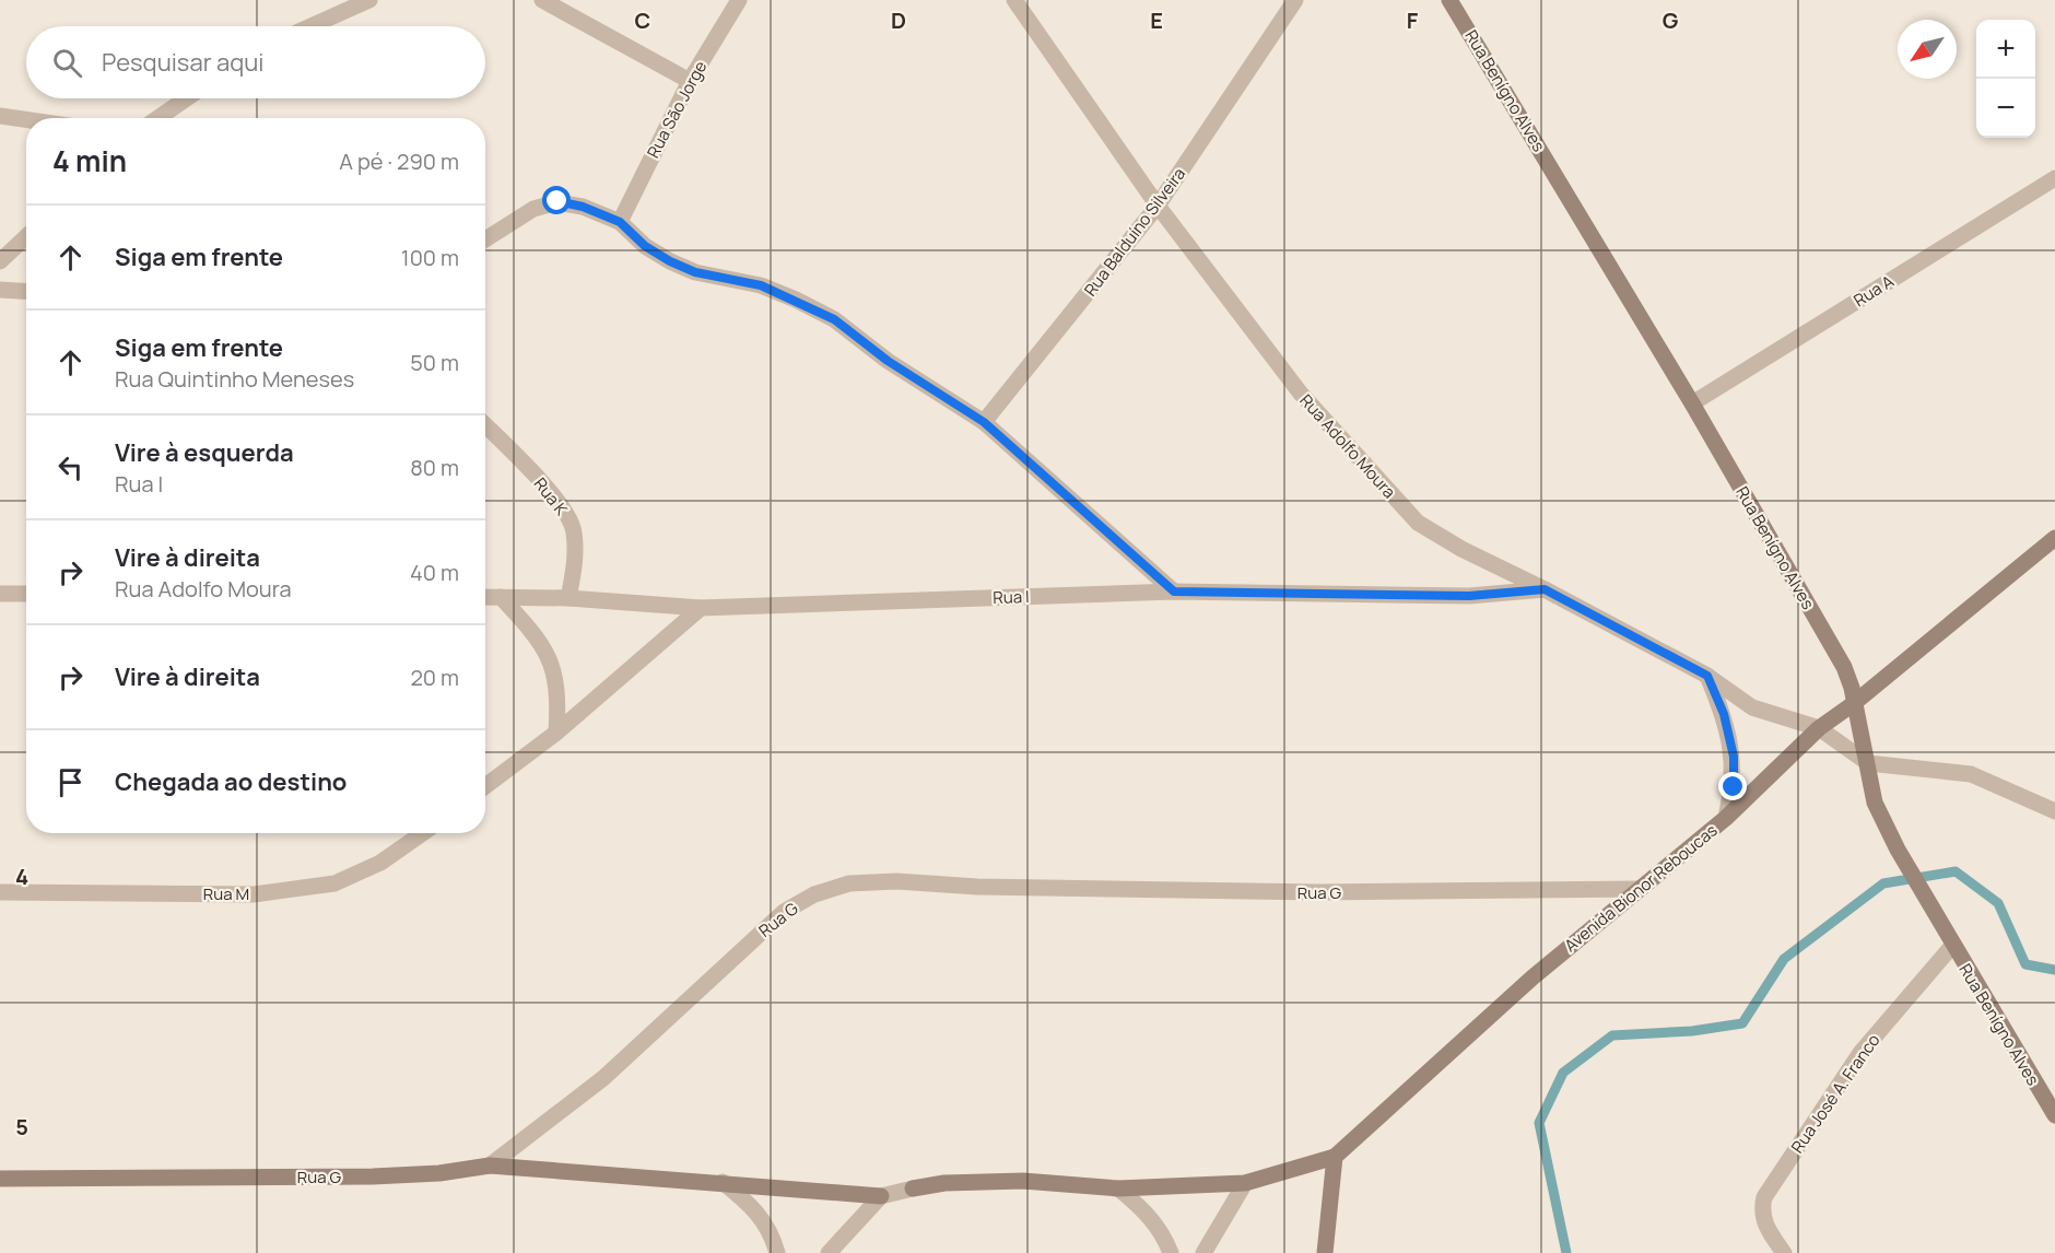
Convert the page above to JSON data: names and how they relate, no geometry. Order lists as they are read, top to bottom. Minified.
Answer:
{"streets":{"street":["Rua Benígno Alves","Rua São Jorge","Rua Balduíno Silveira","Rua A","Rua Adolfo Moura","Rua K","Rua I","Avenida Bionor Reboucas","Rua G","Rua M","Rua José A. Franco"]},"crossings":[["Rua Benígno Alves","Rua A"],["Rua Benígno Alves","Rua Adolfo Moura"],["Rua Benígno Alves","Avenida Bionor Reboucas"],["Rua Benígno Alves","Rua José A. Franco"],["Rua Balduíno Silveira","Rua Adolfo Moura"],["Rua Adolfo Moura","Rua I"],["Rua Adolfo Moura","Avenida Bionor Reboucas"],["Rua K","Rua I"],["Avenida Bionor Reboucas","Rua G"]],"north":"bottom left","page":{"map_buttons":["+","−"],"search":"Pesquisar aqui","heading":["4 min","A pé · 290 m"],"list":[["Siga em frente","100 m"],["Siga em frente","Rua Quintinho Meneses","50 m"],["Vire à esquerda","Rua I","80 m"],["Vire à direita","Rua Adolfo Moura","40 m"],["Vire à direita","20 m"],"Chegada ao destino"]},"grid":{"columns":["C","D","E","F","G"],"rows":["4","5"]}}
